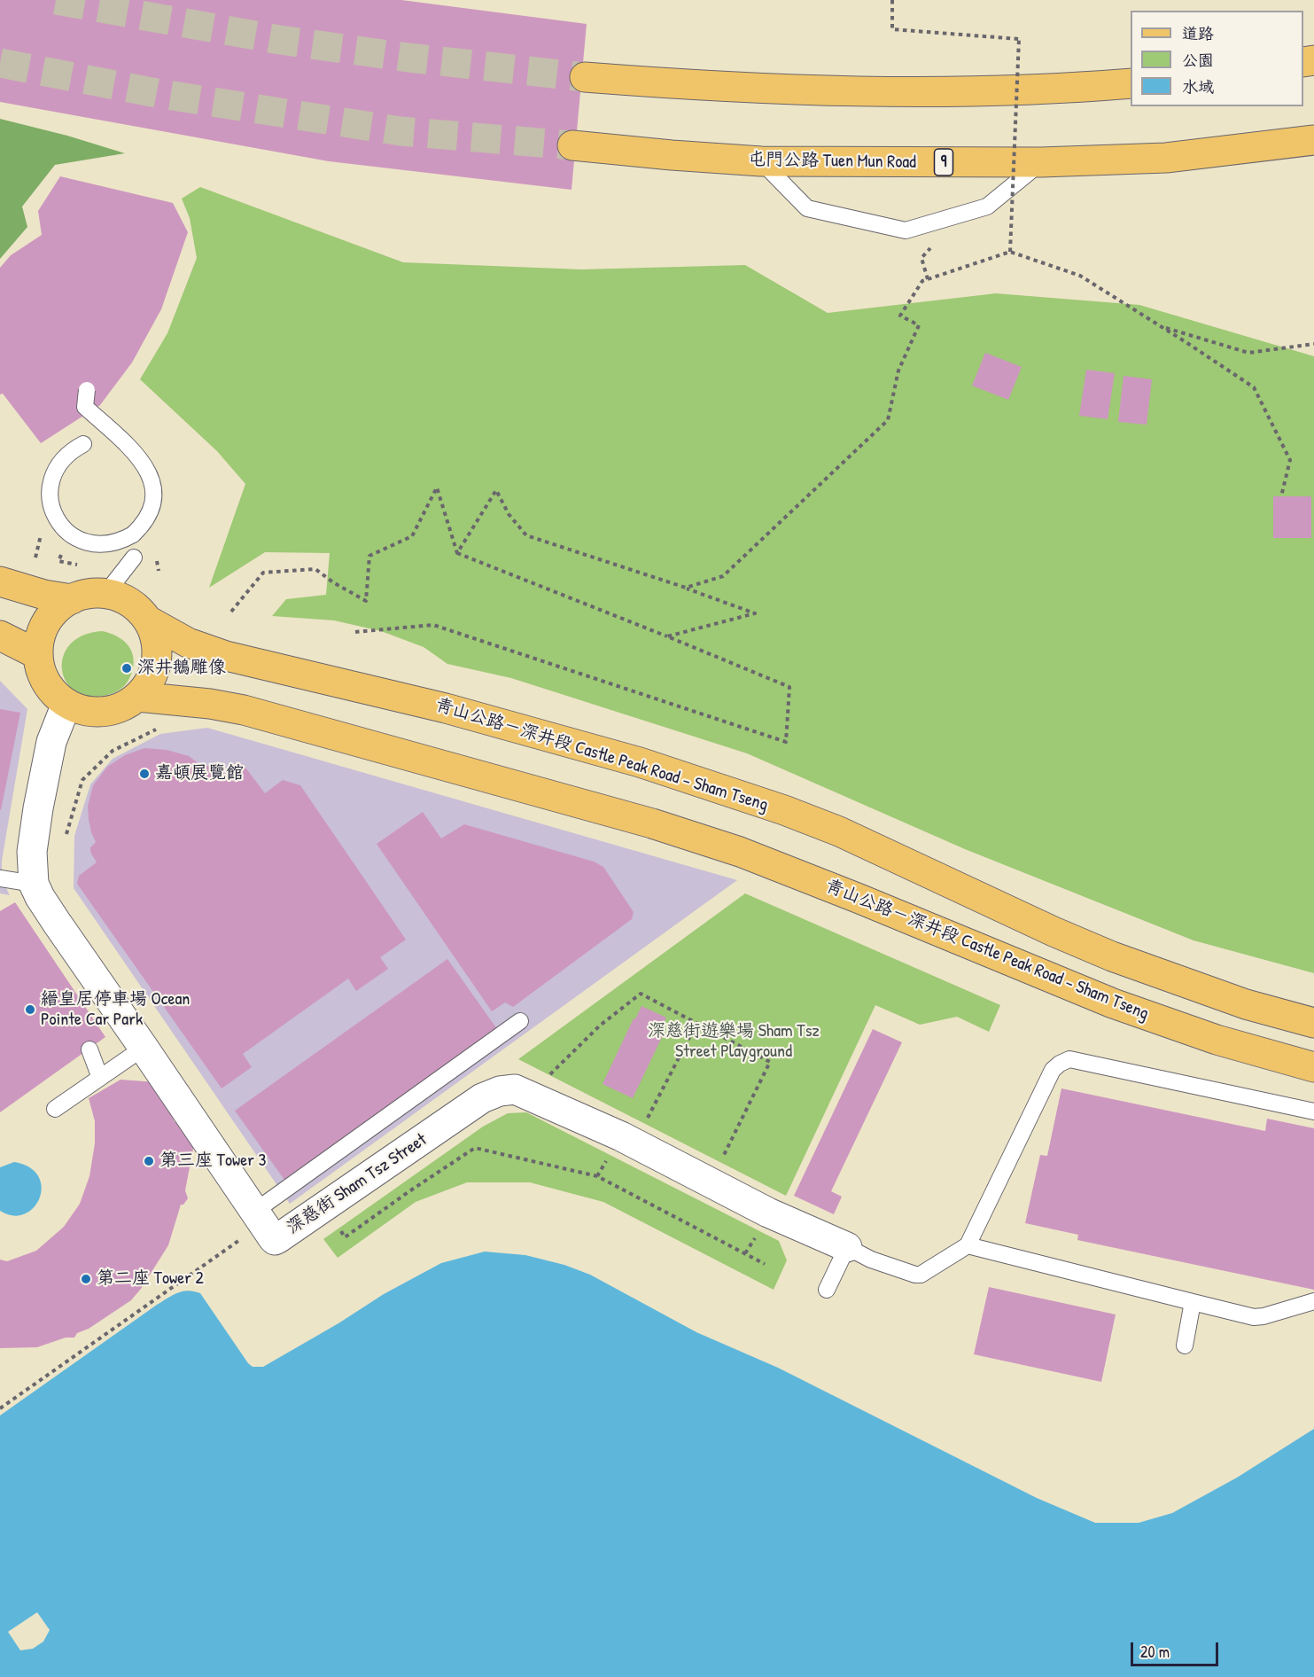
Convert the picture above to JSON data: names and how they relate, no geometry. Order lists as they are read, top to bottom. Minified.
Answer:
{"streets":{"main road":["屯門公路 Tuen Mun Road","9","青山公路－深井段 Castle Peak Road – Sham Tseng"],"street":["深慈街 Sham Tsz Street"]},"crossings":[["青山公路－深井段 Castle Peak Road – Sham Tseng","深慈街 Sham Tsz Street"]],"parks":["深慈街遊樂場 Sham Tsz Street Playground"],"places":["深井鵝雕像","嘉頓展覽館","縉皇居停車場 Ocean Pointe Car Park","第三座 Tower 3","第二座 Tower 2"],"legend":["道路","公園","水域"],"scale_bar":"20 m"}
